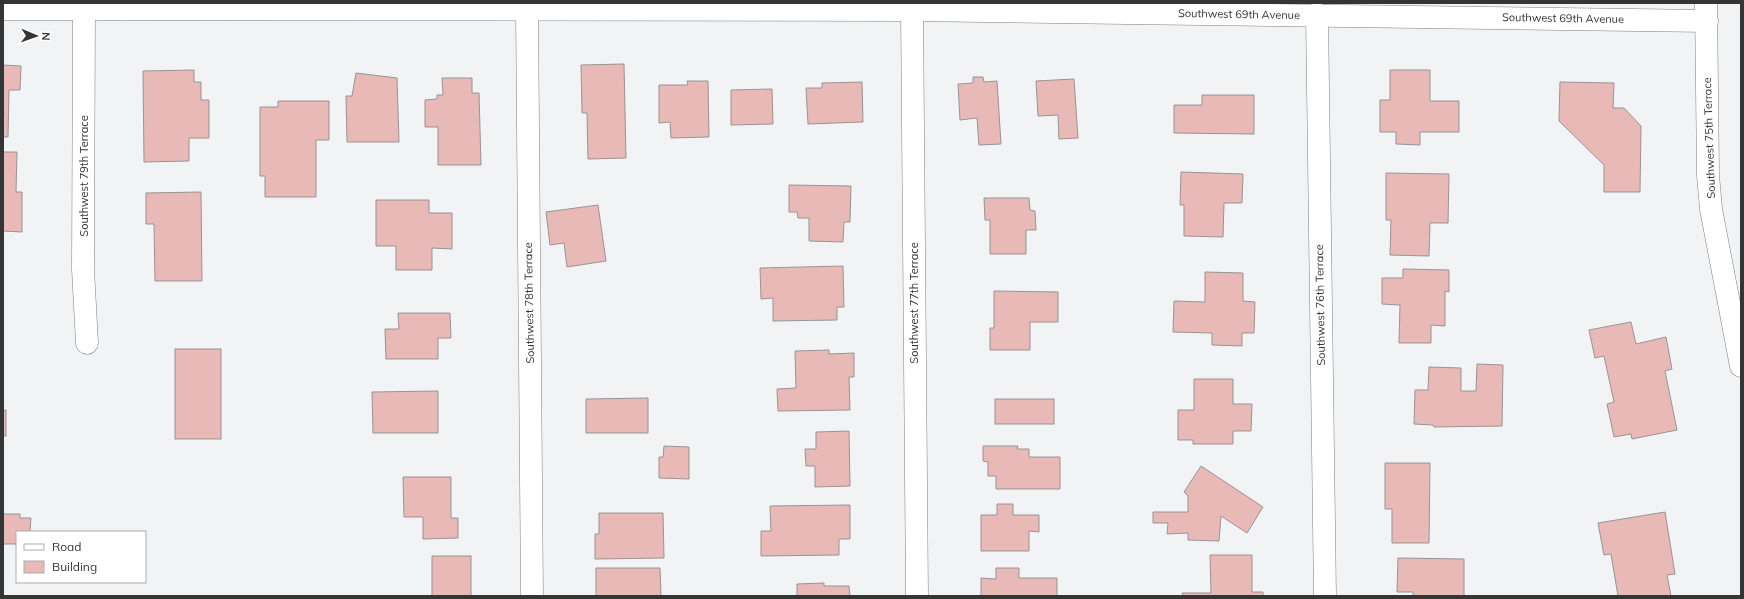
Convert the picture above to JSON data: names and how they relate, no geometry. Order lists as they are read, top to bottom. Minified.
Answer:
{"streets":{"street":["Southwest 69th Avenue","Southwest 75th Terrace","Southwest 79th Terrace","Southwest 78th Terrace","Southwest 77th Terrace","Southwest 76th Terrace"]},"crossings":[["Southwest 69th Avenue","Southwest 75th Terrace"],["Southwest 69th Avenue","Southwest 79th Terrace"],["Southwest 69th Avenue","Southwest 78th Terrace"],["Southwest 69th Avenue","Southwest 77th Terrace"],["Southwest 69th Avenue","Southwest 76th Terrace"]],"legend":["Road","Building"],"north":"right"}
